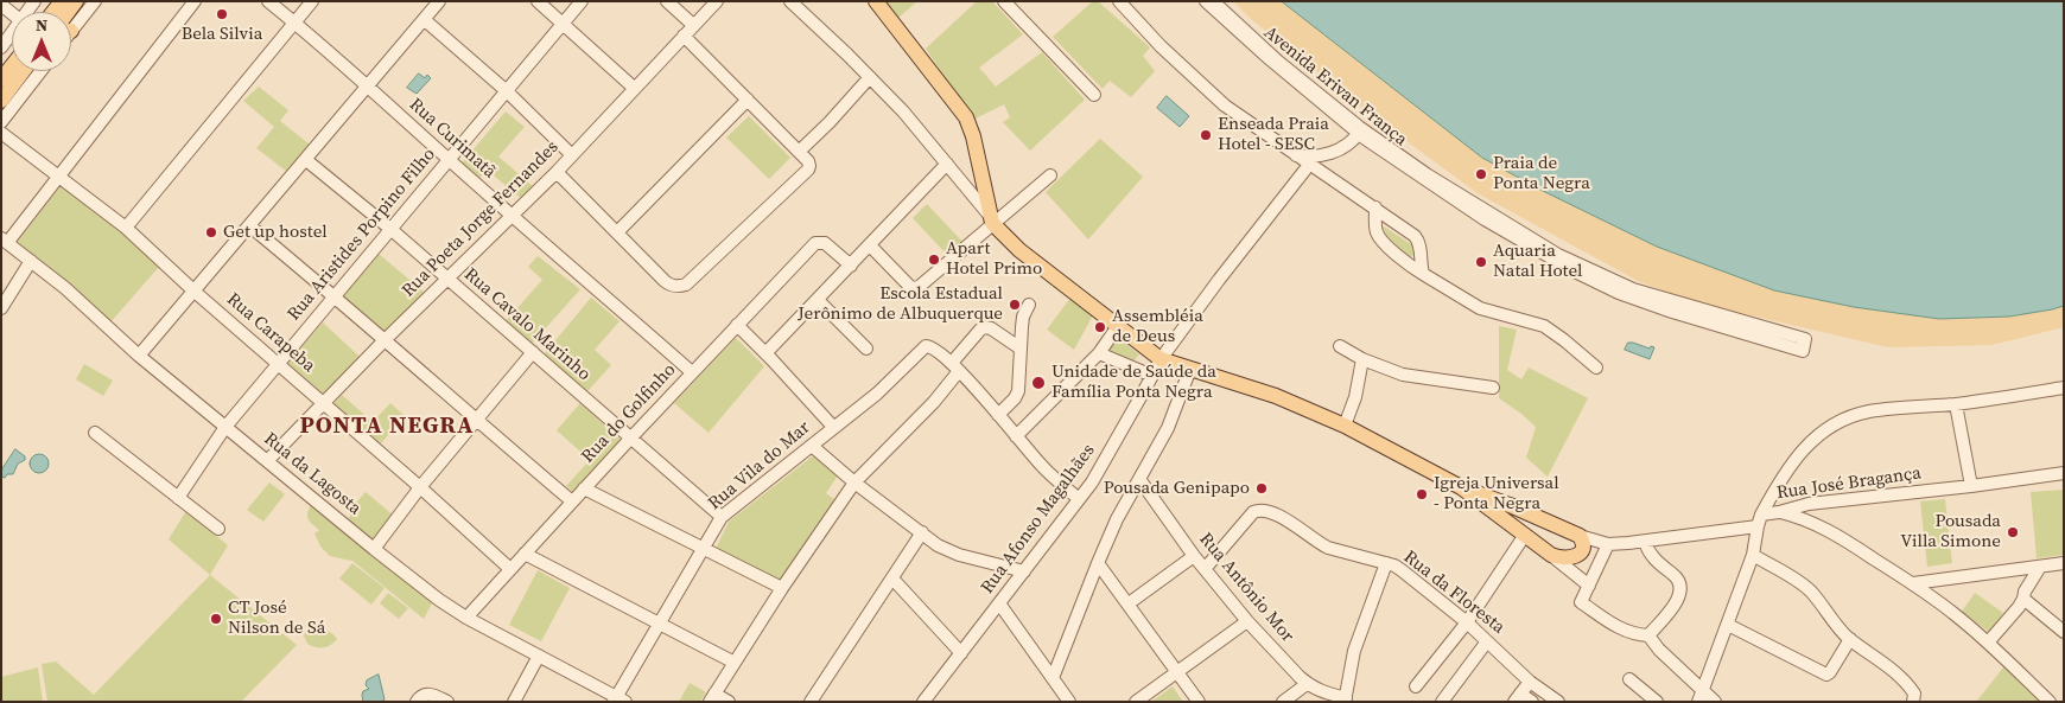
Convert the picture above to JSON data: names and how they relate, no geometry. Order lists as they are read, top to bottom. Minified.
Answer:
{"streets":{"street":["Avenida Erivan França","Rua Curimatã","Rua Poeta Jorge Fernandes","Rua Aristides Porpino Filho","Rua Cavalo Marinho","Rua Carapeba","Rua do Golfinho","Rua Vila do Mar","Rua da Lagosta","Rua José Bragança","Rua Afonso Magalhães","Rua Antônio Mor","Rua da Floresta"]},"crossings":[["Rua Curimatã","Rua Poeta Jorge Fernandes"],["Rua Curimatã","Rua Aristides Porpino Filho"],["Rua Curimatã","Rua do Golfinho"],["Rua Poeta Jorge Fernandes","Rua Cavalo Marinho"],["Rua Poeta Jorge Fernandes","Rua Carapeba"],["Rua Poeta Jorge Fernandes","Rua da Lagosta"],["Rua Aristides Porpino Filho","Rua Cavalo Marinho"],["Rua Aristides Porpino Filho","Rua Carapeba"],["Rua Aristides Porpino Filho","Rua da Lagosta"],["Rua Cavalo Marinho","Rua do Golfinho"],["Rua Cavalo Marinho","Rua Vila do Mar"],["Rua Carapeba","Rua do Golfinho"],["Rua do Golfinho","Rua da Lagosta"],["Rua Vila do Mar","Rua da Lagosta"],["Rua Antônio Mor","Rua da Floresta"]],"districts":["PONTA NEGRA"],"places":["Bela Silvia","Enseada Praia Hotel - SESC","Praia de Ponta Negra","Get up hostel","Apart Hotel Primo","Aquaria Natal Hotel","Escola Estadual Jerônimo de Albuquerque","Assembléia de Deus","Unidade de Saúde da Família Ponta Negra","Pousada Genipapo","Igreja Universal - Ponta Negra","Pousada Villa Simone","CT José Nilson de Sá"],"north":"top"}
